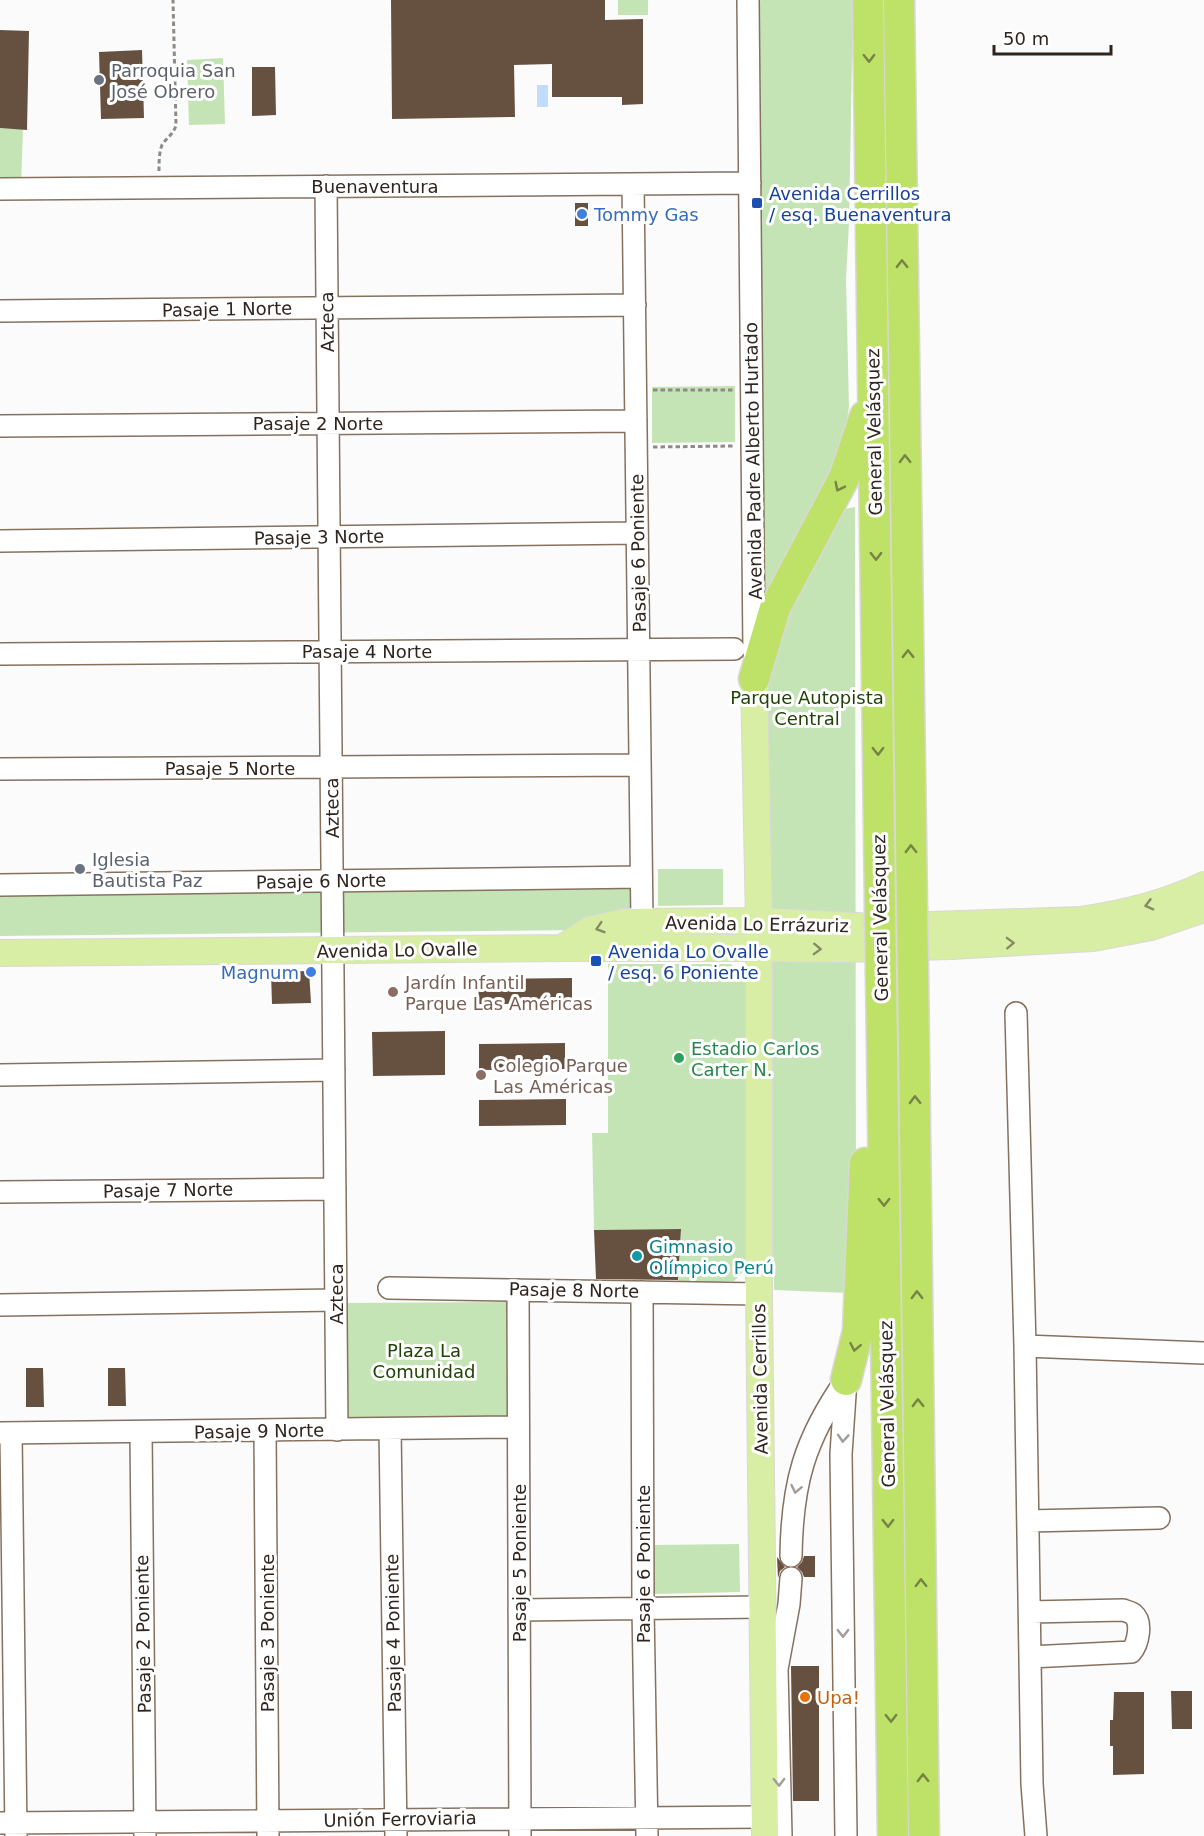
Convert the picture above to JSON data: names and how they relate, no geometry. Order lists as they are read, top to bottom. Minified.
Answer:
{"streets":{"highway":["General Velásquez"],"main road":["Avenida Padre Alberto Hurtado","Avenida Lo Errázuriz","Avenida Lo Ovalle","Avenida Cerrillos"],"street":["Buenaventura","Pasaje 1 Norte","Azteca","Pasaje 2 Norte","Pasaje 3 Norte","Pasaje 6 Poniente","Pasaje 4 Norte","Pasaje 5 Norte","Pasaje 6 Norte","Pasaje 7 Norte","Pasaje 8 Norte","Pasaje 9 Norte","Pasaje 5 Poniente","Pasaje 3 Poniente","Pasaje 4 Poniente","Pasaje 2 Poniente","Unión Ferroviaria"]},"crossings":[["Buenaventura","Azteca"],["Buenaventura","Avenida Padre Alberto Hurtado"],["Buenaventura","Pasaje 6 Poniente"],["Pasaje 1 Norte","Azteca"],["Pasaje 1 Norte","Pasaje 6 Poniente"],["Azteca","Pasaje 2 Norte"],["Azteca","Pasaje 3 Norte"],["Azteca","Pasaje 4 Norte"],["Azteca","Pasaje 5 Norte"],["Azteca","Pasaje 6 Norte"],["Azteca","Avenida Lo Ovalle"],["Azteca","Pasaje 7 Norte"],["Azteca","Pasaje 9 Norte"],["Pasaje 2 Norte","Pasaje 6 Poniente"],["Avenida Padre Alberto Hurtado","Avenida Lo Errázuriz"],["Avenida Padre Alberto Hurtado","Avenida Cerrillos"],["Pasaje 3 Norte","Pasaje 6 Poniente"],["Pasaje 6 Poniente","Pasaje 4 Norte"],["Pasaje 6 Poniente","Pasaje 5 Norte"],["Pasaje 6 Poniente","Pasaje 6 Norte"],["Pasaje 6 Poniente","Avenida Lo Errázuriz"],["Pasaje 6 Poniente","Pasaje 8 Norte"],["Pasaje 6 Poniente","Unión Ferroviaria"],["Avenida Lo Errázuriz","Avenida Lo Ovalle"],["Avenida Lo Errázuriz","Avenida Cerrillos"],["Avenida Lo Ovalle","Avenida Cerrillos"],["Pasaje 8 Norte","Avenida Cerrillos"],["Pasaje 8 Norte","Pasaje 5 Poniente"],["Avenida Cerrillos","Unión Ferroviaria"],["Pasaje 9 Norte","Pasaje 5 Poniente"],["Pasaje 9 Norte","Pasaje 3 Poniente"],["Pasaje 9 Norte","Pasaje 4 Poniente"],["Pasaje 9 Norte","Pasaje 2 Poniente"],["Pasaje 5 Poniente","Unión Ferroviaria"],["Pasaje 3 Poniente","Unión Ferroviaria"],["Pasaje 4 Poniente","Unión Ferroviaria"],["Pasaje 2 Poniente","Unión Ferroviaria"]],"parks":["Parque Autopista Central","Plaza La Comunidad"],"places":{"other":["Parroquia San José Obrero","Tommy Gas","Iglesia Bautista Paz","Magnum","Jardín Infantil Parque Las Américas","Estadio Carlos Carter N.","Colegio Parque Las Américas","Gimnasio Olímpico Perú","Upa!"],"transit":["Avenida Cerrillos / esq. Buenaventura","Avenida Lo Ovalle / esq. 6 Poniente"]},"scale_bar":"50 m"}
